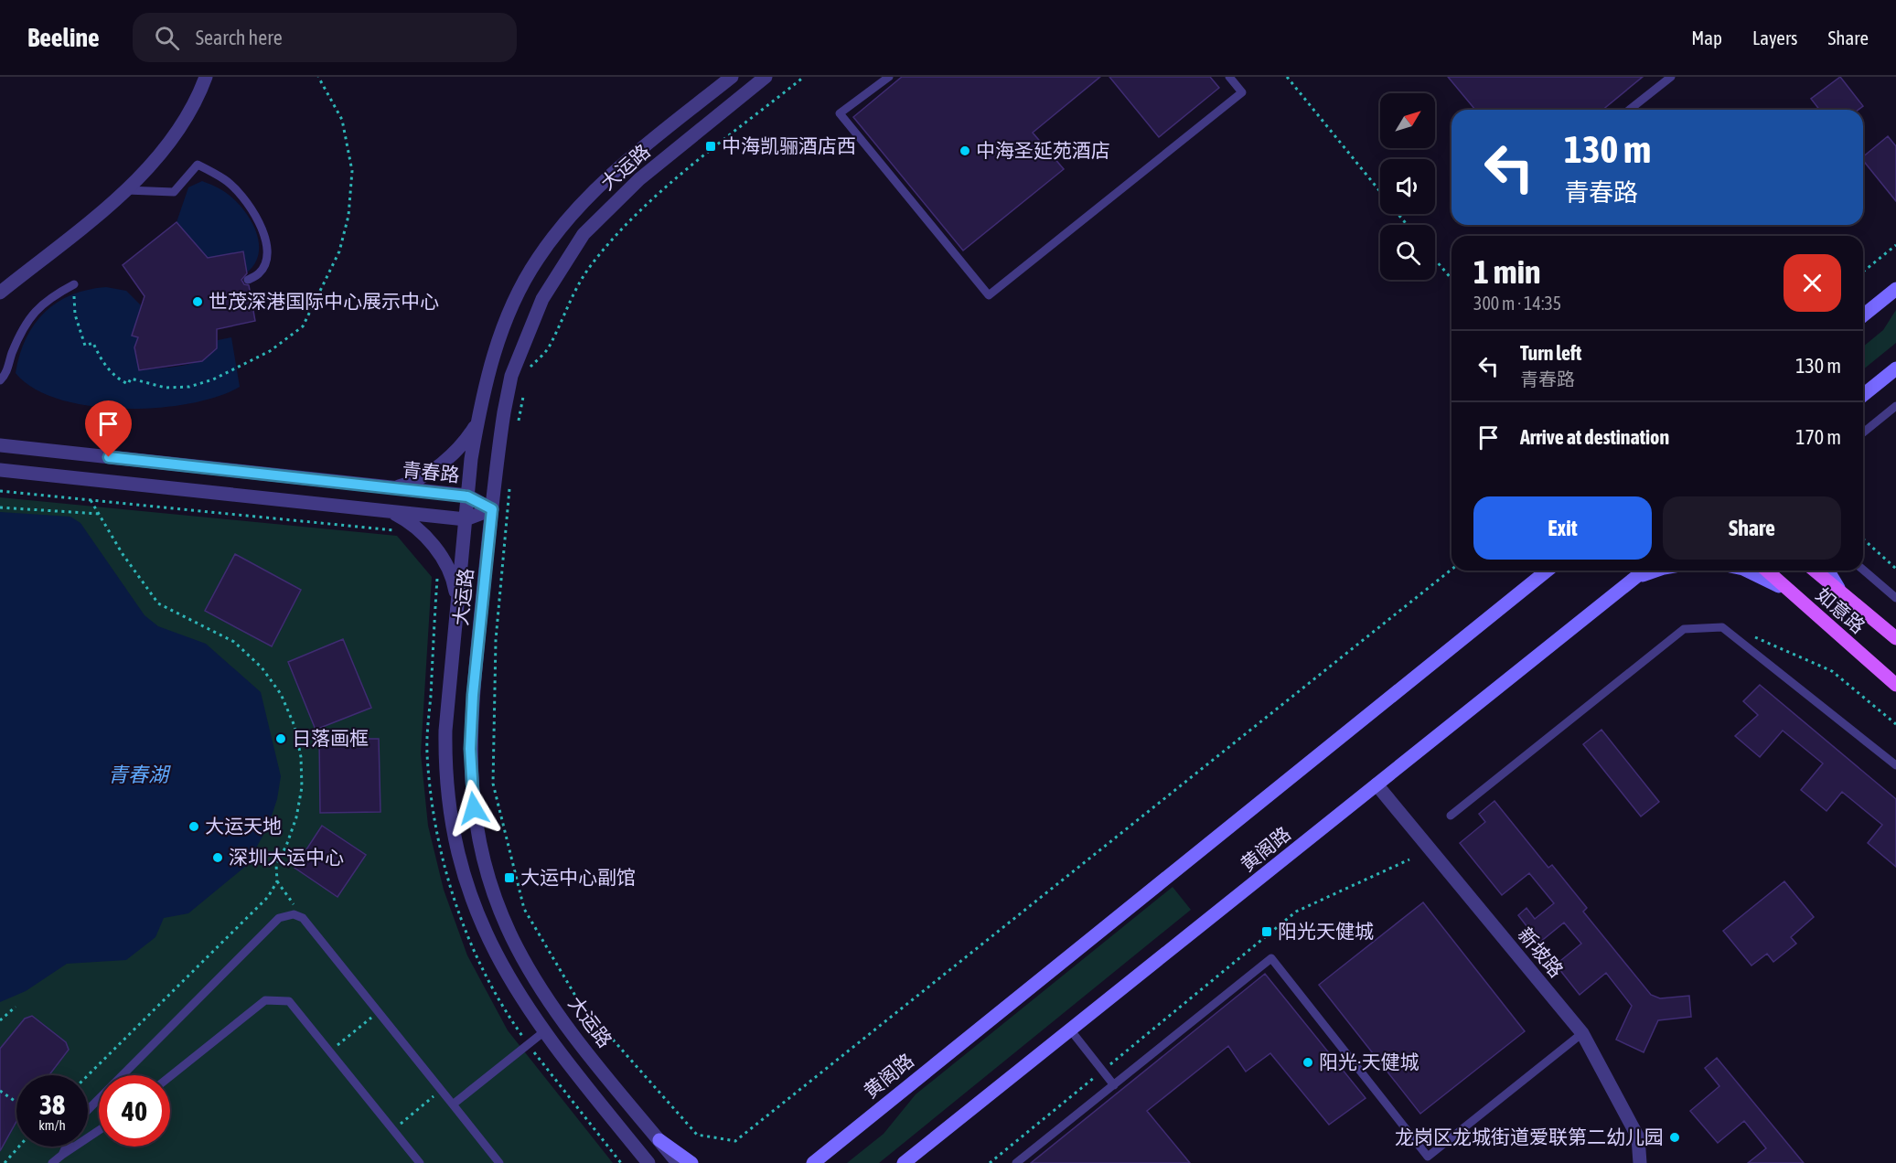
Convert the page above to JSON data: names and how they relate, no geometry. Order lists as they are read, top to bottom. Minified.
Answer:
{"streets":{"main road":["如意路","黄阁路"],"street":["大运路","青春路","新坡路"]},"crossings":[["大运路","青春路"],["黄阁路","新坡路"]],"water":["青春湖"],"places":{"transit":["中海凯骊酒店西","大运中心副馆","阳光天健城"],"other":["中海圣延苑酒店","世茂深港国际中心展示中心","日落画框","大运天地","深圳大运中心","阳光·天健城","龙岗区龙城街道爱联第二幼儿园"]},"north":"top right","page":{"header":"Beeline","search":"Search here","nav":["Map","Layers","Share"],"turn":["130 m","青春路"],"heading":["1 min","300 m · 14:35"],"list":[{"name":"Turn left","note":"青春路","value":"130 m"},{"name":"Arrive at destination","value":"170 m"}],"buttons":["Exit","Share"],"speed":"38 km/h","limit":"40"}}
